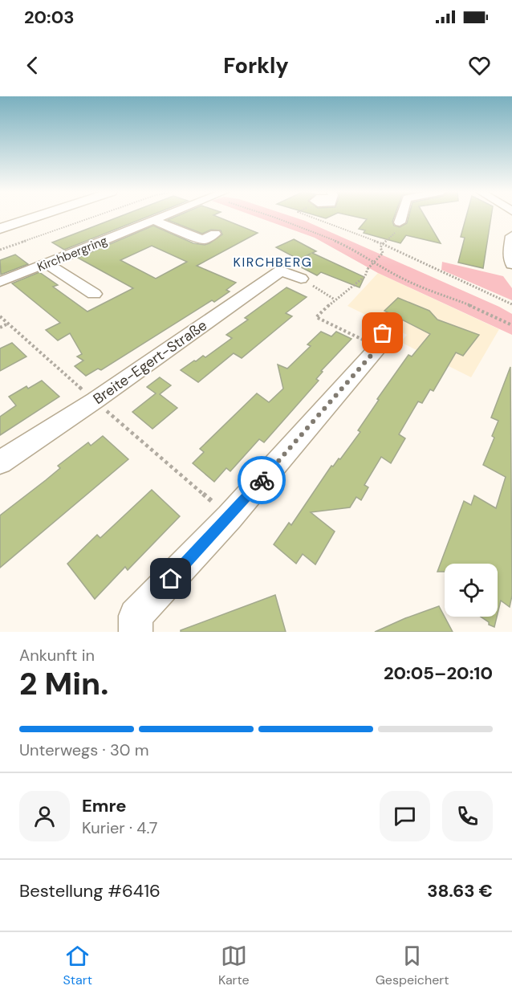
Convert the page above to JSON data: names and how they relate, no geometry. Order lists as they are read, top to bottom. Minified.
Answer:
{"streets":{"street":["Kirchbergring","Breite-Egert-Straße"]},"districts":["KIRCHBERG"],"page":{"status":"20:03","header":"Forkly","heading":["2 Min.","Ankunft in","20:05–20:10"],"panel":["Emre","Kurier · 4.7","Bestellung #6416","38.63 €"],"bar":"Unterwegs · 30 m","tabs":["Start","Karte","Gespeichert"]}}
